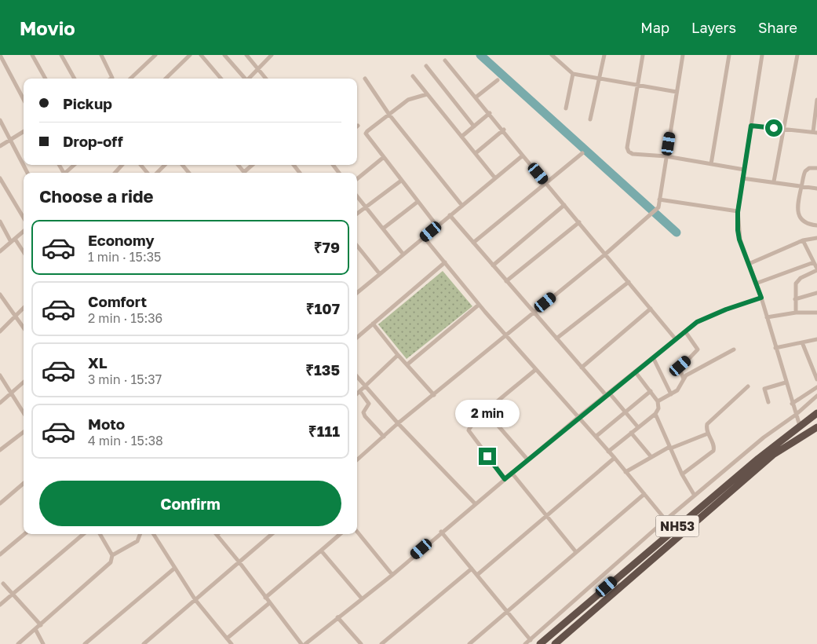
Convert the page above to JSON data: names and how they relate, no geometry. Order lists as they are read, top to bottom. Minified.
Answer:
{"streets":{"highway":["NH53"]},"page":{"header":"Movio","nav":["Map","Layers","Share"],"banner":["Pickup","Drop-off"],"heading":"Choose a ride","list":[{"name":"Economy","note":"1 min · 15:35","value":"₹79"},{"name":"Comfort","note":"2 min · 15:36","value":"₹107"},{"name":"XL","note":"3 min · 15:37","value":"₹135"},{"name":"Moto","note":"4 min · 15:38","value":"₹111"}],"bubble":"2 min","buttons":"Confirm"}}
